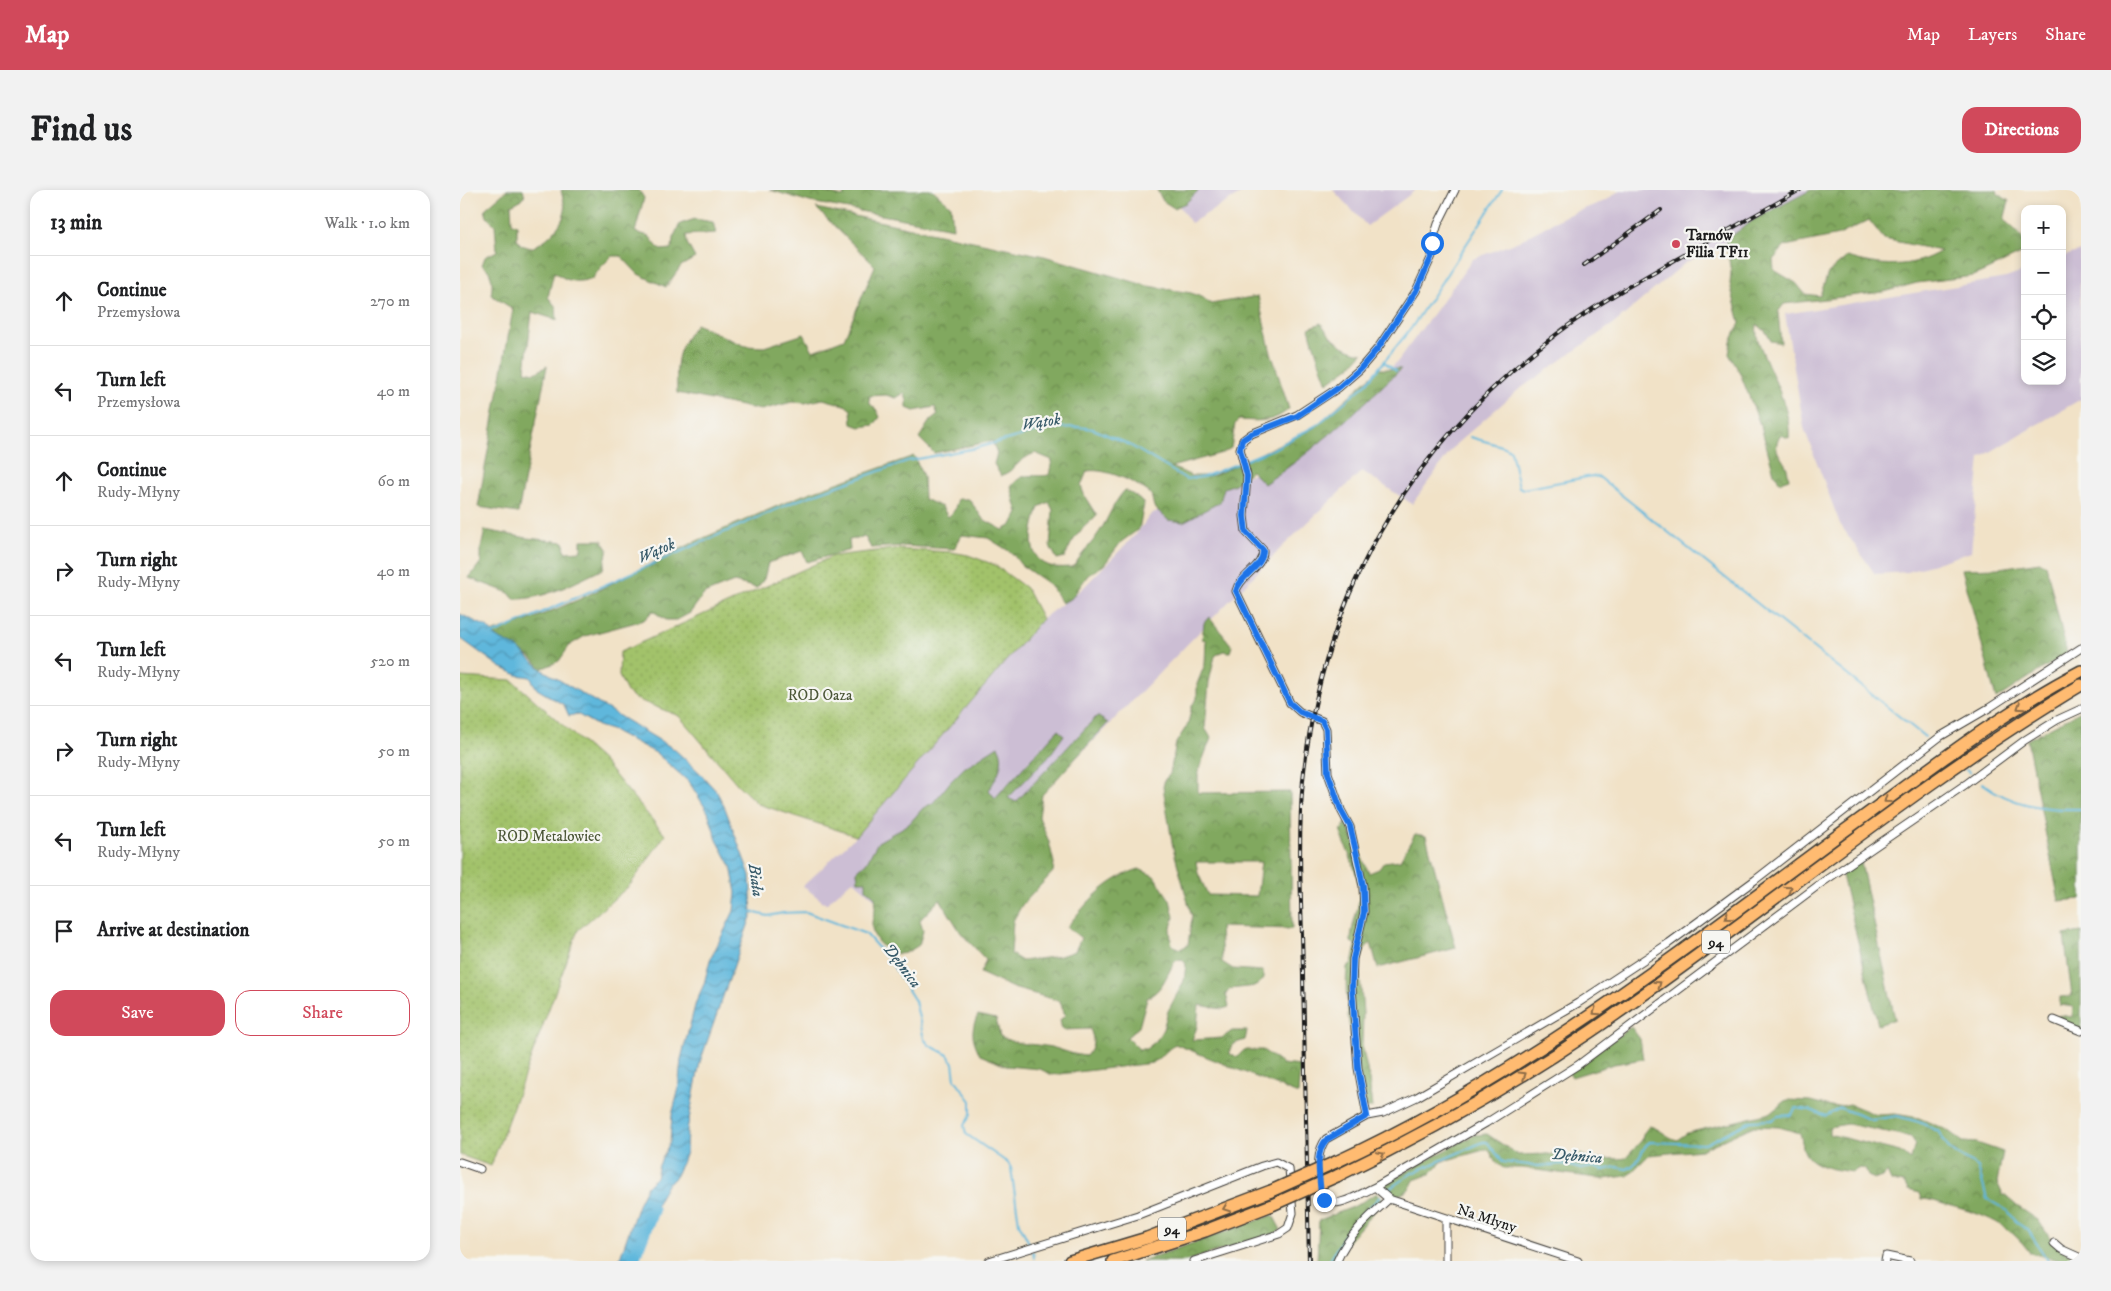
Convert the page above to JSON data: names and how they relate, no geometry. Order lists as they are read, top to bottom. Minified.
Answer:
{"streets":{"main road":["94"],"street":["Na Młyny"]},"water":["Wątok","Biała","Dębnica"],"parks":["ROD Oaza","ROD Metalowiec"],"places":["Tarnów Filia TF11"],"page":{"header":"Map","nav":["Map","Layers","Share"],"buttons":["Directions",["Save","Share"]],"title":"Find us","heading":["13 min","Walk · 1.0 km"],"map_buttons":["+","−"],"list":[["Continue","Przemysłowa","270 m"],["Turn left","Przemysłowa","40 m"],["Continue","Rudy-Młyny","60 m"],["Turn right","Rudy-Młyny","40 m"],["Turn left","Rudy-Młyny","520 m"],["Turn right","Rudy-Młyny","50 m"],["Turn left","Rudy-Młyny","50 m"],"Arrive at destination"]}}
